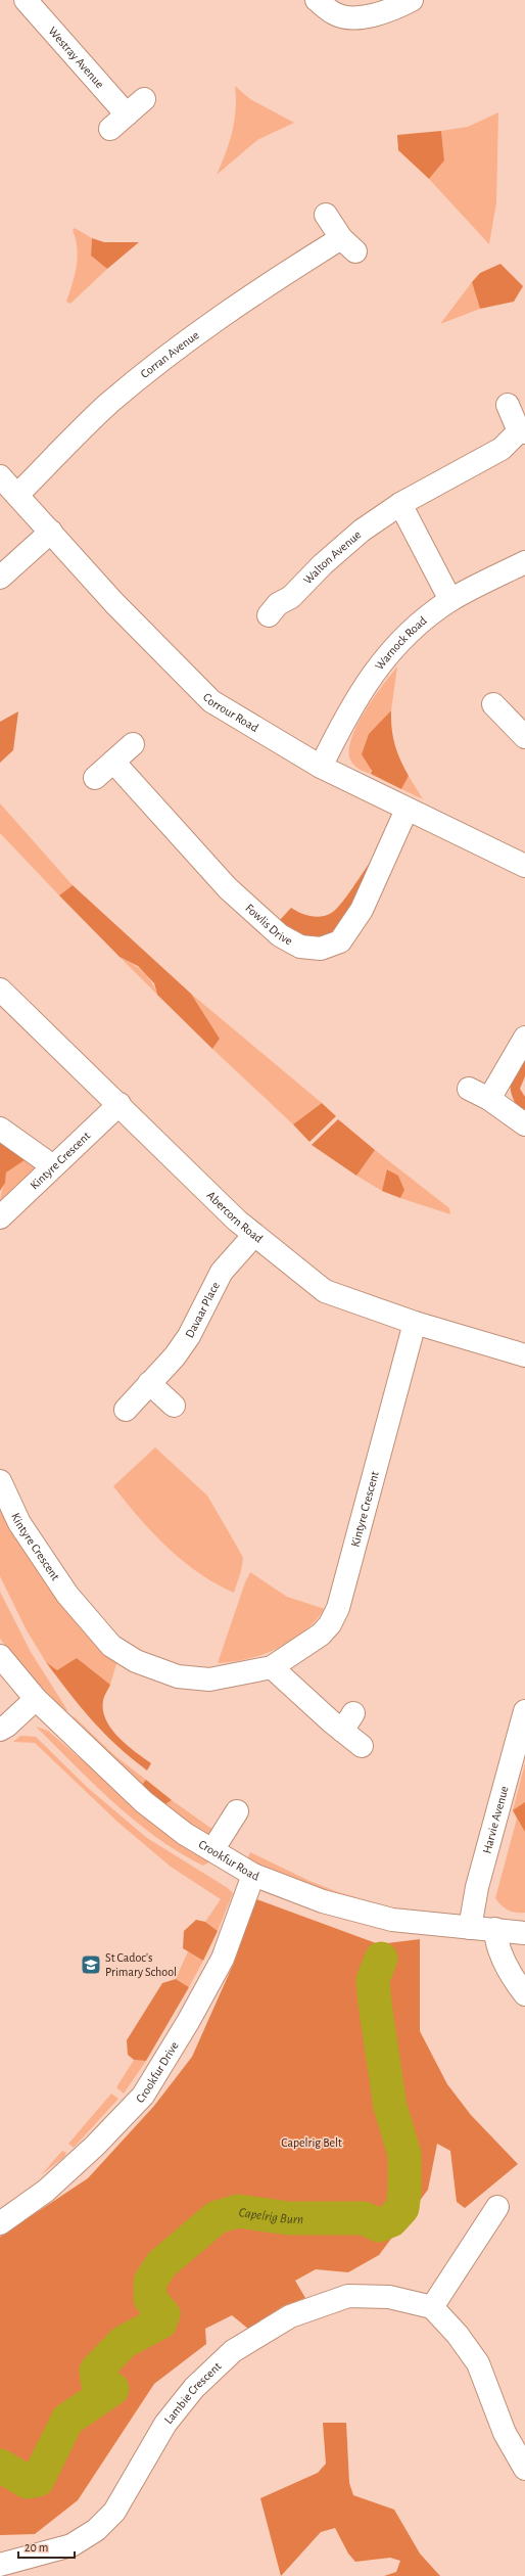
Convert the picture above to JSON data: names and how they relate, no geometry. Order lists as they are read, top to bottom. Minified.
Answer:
{"streets":{"street":["Westray Avenue","Corran Avenue","Walton Avenue","Warnock Road","Corrour Road","Fowlis Drive","Kintyre Crescent","Abercorn Road","Davaar Place","Harvie Avenue","Crookfur Road","Crookfur Drive","Lambie Crescent"]},"crossings":[["Corran Avenue","Corrour Road"],["Warnock Road","Corrour Road"],["Corrour Road","Fowlis Drive"],["Kintyre Crescent","Abercorn Road"],["Abercorn Road","Davaar Place"],["Harvie Avenue","Crookfur Road"],["Crookfur Road","Crookfur Drive"]],"water":["Capelrig Burn"],"parks":["Capelrig Belt"],"places":{"school or university":["St Cadoc's Primary School"]},"scale_bar":"20 m"}
